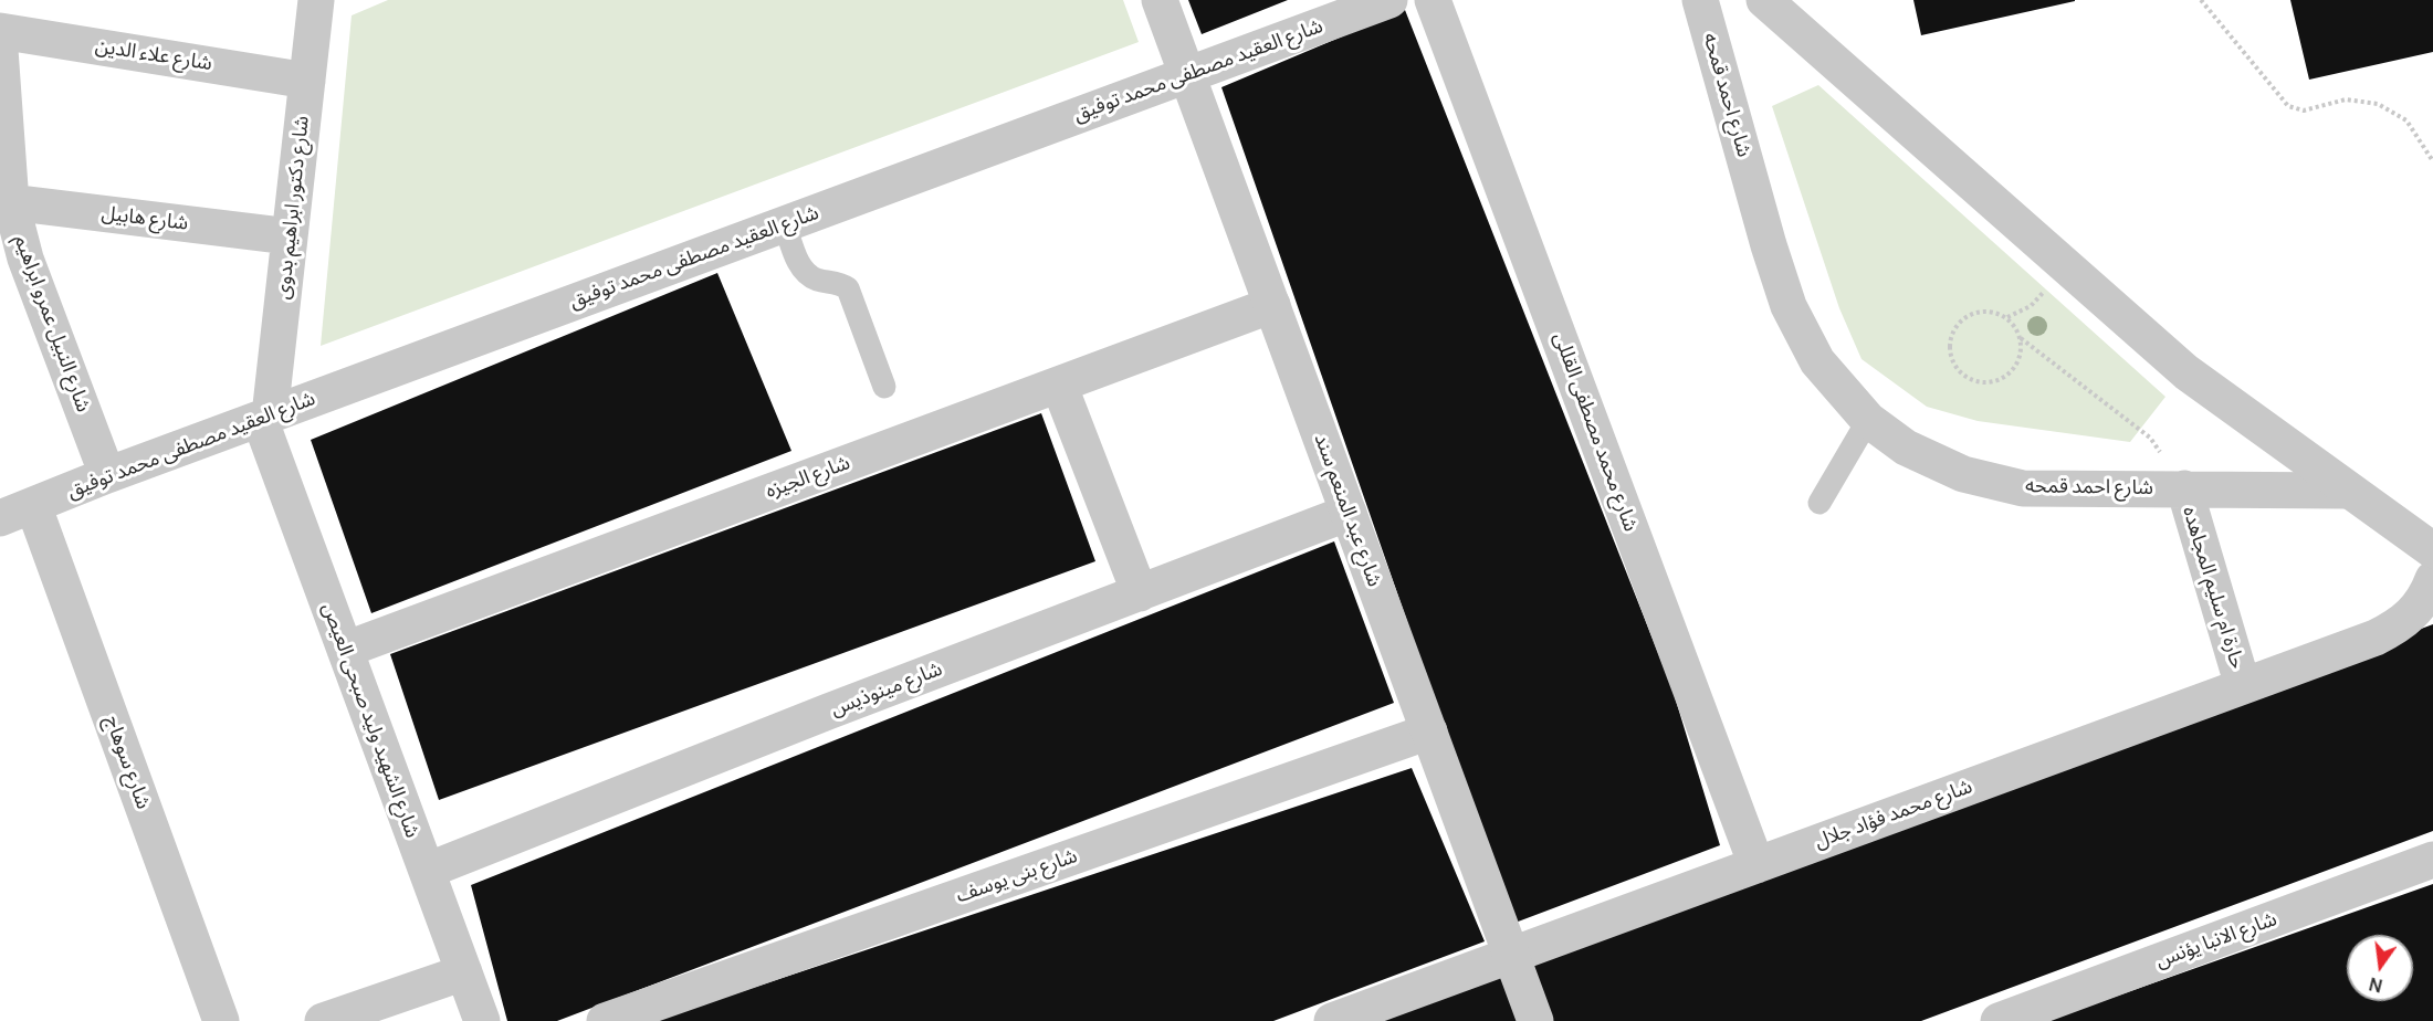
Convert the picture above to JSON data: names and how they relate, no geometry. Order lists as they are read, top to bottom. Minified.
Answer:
{"streets":{"street":["شارع علاء الدين","شارع العقيد مصطفى محمد توفيق","شارع احمد قمحه","شارع دكتور ابراهيم بدوى","شارع هابيل","شارع النبيل عمرو ابراهيم","شارع محمد مصطفى القللى","شارع الجيزه","شارع عبد المنعم سند","حارة ام سليم المجاهده","شارع مينوذيس","شارع الشهيد وليد صبحى العيص","شارع سوهاج","شارع محمد فؤاد جلال","شارع بنى يوسف","شارع الانبا يؤنس"]},"crossings":[["شارع علاء الدين","شارع دكتور ابراهيم بدوى"],["شارع العقيد مصطفى محمد توفيق","شارع دكتور ابراهيم بدوى"],["شارع العقيد مصطفى محمد توفيق","شارع النبيل عمرو ابراهيم"],["شارع العقيد مصطفى محمد توفيق","شارع عبد المنعم سند"],["شارع العقيد مصطفى محمد توفيق","شارع الشهيد وليد صبحى العيص"],["شارع العقيد مصطفى محمد توفيق","شارع سوهاج"],["شارع احمد قمحه","حارة ام سليم المجاهده"],["شارع دكتور ابراهيم بدوى","شارع هابيل"],["شارع دكتور ابراهيم بدوى","شارع الشهيد وليد صبحى العيص"],["شارع هابيل","شارع النبيل عمرو ابراهيم"],["شارع محمد مصطفى القللى","شارع محمد فؤاد جلال"],["شارع الجيزه","شارع عبد المنعم سند"],["شارع الجيزه","شارع الشهيد وليد صبحى العيص"],["شارع عبد المنعم سند","شارع مينوذيس"],["شارع عبد المنعم سند","شارع محمد فؤاد جلال"],["شارع عبد المنعم سند","شارع بنى يوسف"],["حارة ام سليم المجاهده","شارع محمد فؤاد جلال"],["شارع مينوذيس","شارع الشهيد وليد صبحى العيص"]],"north":"bottom"}
